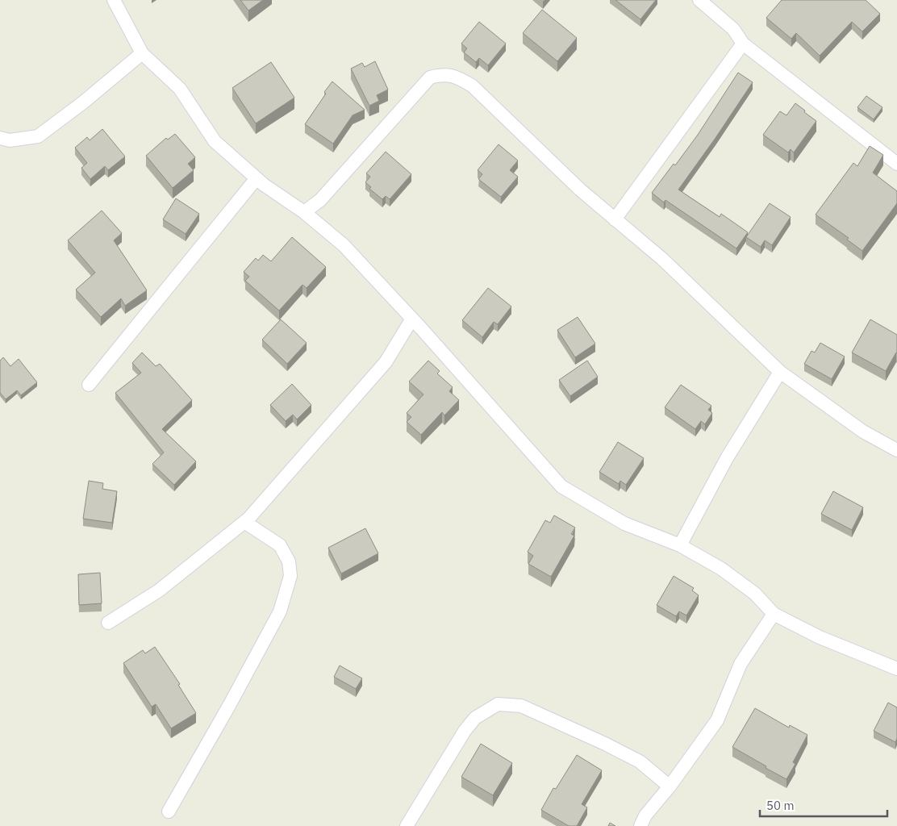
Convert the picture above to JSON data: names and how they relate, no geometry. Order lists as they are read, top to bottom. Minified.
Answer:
{"scale_bar":"50 m"}
